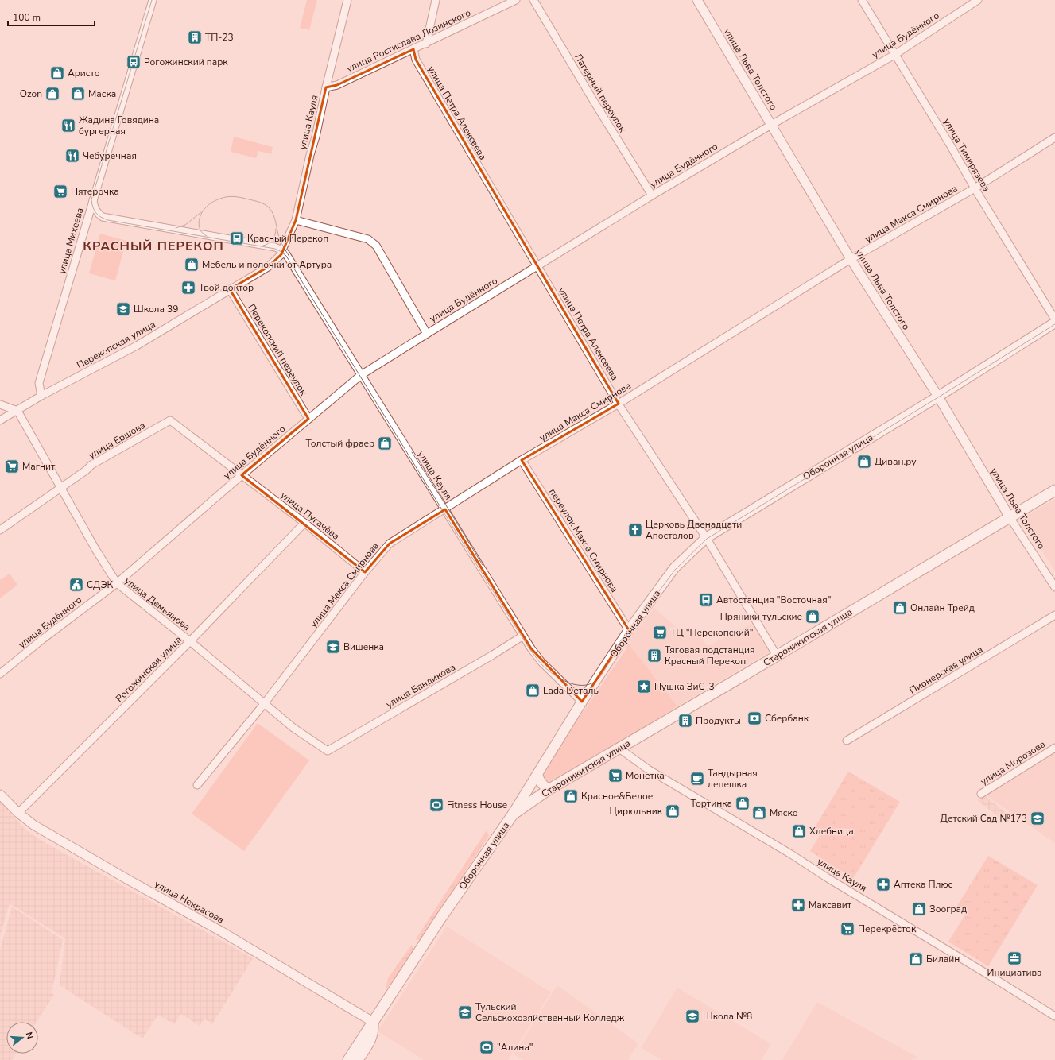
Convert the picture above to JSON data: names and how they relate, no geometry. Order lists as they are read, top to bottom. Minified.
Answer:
{"streets":{"main road":["Оборонная улица","Староникитская улица"],"street":["улица Будённого","улица Ростислава Лозинского","улица Льва Толстого","Лагерный переулок","улица Петра Алексеева","улица Кауля","улица Тимирязева","улица Макса Смирнова","улица Михеева","Перекопская улица","Перекопский переулок","улица Ершова","улица Пугачёва","переулок Макса Смирнова","улица Демьянова","Рогожинская улица","Пионерская улица","улица Бандикова","улица Морозова","улица Некрасова"]},"crossings":[["улица Будённого","улица Льва Толстого"],["улица Будённого","Лагерный переулок"],["улица Будённого","улица Петра Алексеева"],["улица Будённого","улица Кауля"],["улица Будённого","улица Тимирязева"],["улица Будённого","Перекопский переулок"],["улица Будённого","улица Ершова"],["улица Будённого","улица Пугачёва"],["улица Будённого","улица Демьянова"],["улица Ростислава Лозинского","улица Петра Алексеева"],["улица Ростислава Лозинского","улица Кауля"],["улица Льва Толстого","улица Макса Смирнова"],["улица Льва Толстого","Оборонная улица"],["улица Льва Толстого","Староникитская улица"],["улица Петра Алексеева","улица Макса Смирнова"],["улица Петра Алексеева","Оборонная улица"],["улица Петра Алексеева","Староникитская улица"],["улица Кауля","улица Макса Смирнова"],["улица Кауля","Перекопская улица"],["улица Кауля","Оборонная улица"],["улица Кауля","Староникитская улица"],["улица Кауля","улица Бандикова"],["улица Тимирязева","улица Макса Смирнова"],["улица Макса Смирнова","улица Пугачёва"],["улица Макса Смирнова","переулок Макса Смирнова"],["улица Макса Смирнова","улица Демьянова"],["улица Михеева","Перекопская улица"],["Перекопская улица","Перекопский переулок"],["Перекопская улица","улица Демьянова"],["улица Ершова","улица Пугачёва"],["улица Ершова","улица Демьянова"],["Оборонная улица","переулок Макса Смирнова"],["Оборонная улица","Староникитская улица"],["Оборонная улица","улица Некрасова"],["улица Пугачёва","Рогожинская улица"],["улица Демьянова","Рогожинская улица"],["улица Демьянова","улица Бандикова"],["Рогожинская улица","улица Некрасова"]],"districts":["КРАСНЫЙ ПЕРЕКОП"],"places":{"building":["ТП-23","Тяговая подстанция Красный Перекоп","Продукты"],"bus stop":["Рогожинский парк","Красный Перекоп","Автостанция \"Восточная\""],"shop":["Аристо","Ozon","Маска","Мебель и полочки от Артура","Толстый фраер","Диван.ру","Онлайн Трейд","Пряники тульские","Lada Dеталь","Красное&Белое","Тортинка","Цирюльник","Мяско","Хлебница","Зооград","Билайн"],"restaurant":["Жадина Говядина бургерная","Чебуречная"],"supermarket":["Пятёрочка","Магнит","ТЦ \"Перекопский\"","Монетка","Перекрёсток"],"pharmacy":["Твой доктор","Аптека Плюс","Максавит"],"school or university":["Школа 39","Вишенка","Детский Сад №173","Тульский Сельскохозяйственный Колледж","Школа №8"],"church":["Церковь Двенадцати Апостолов"],"public building":["СДЭК"],"place":["Пушка ЗиС-3"],"bank":["Сбербанк"],"cafe":["Тандырная лепешка"],"sports":["Fitness House","\"Алина\""],"office":["Инициатива"]},"scale_bar":"100 m","north":"right"}
